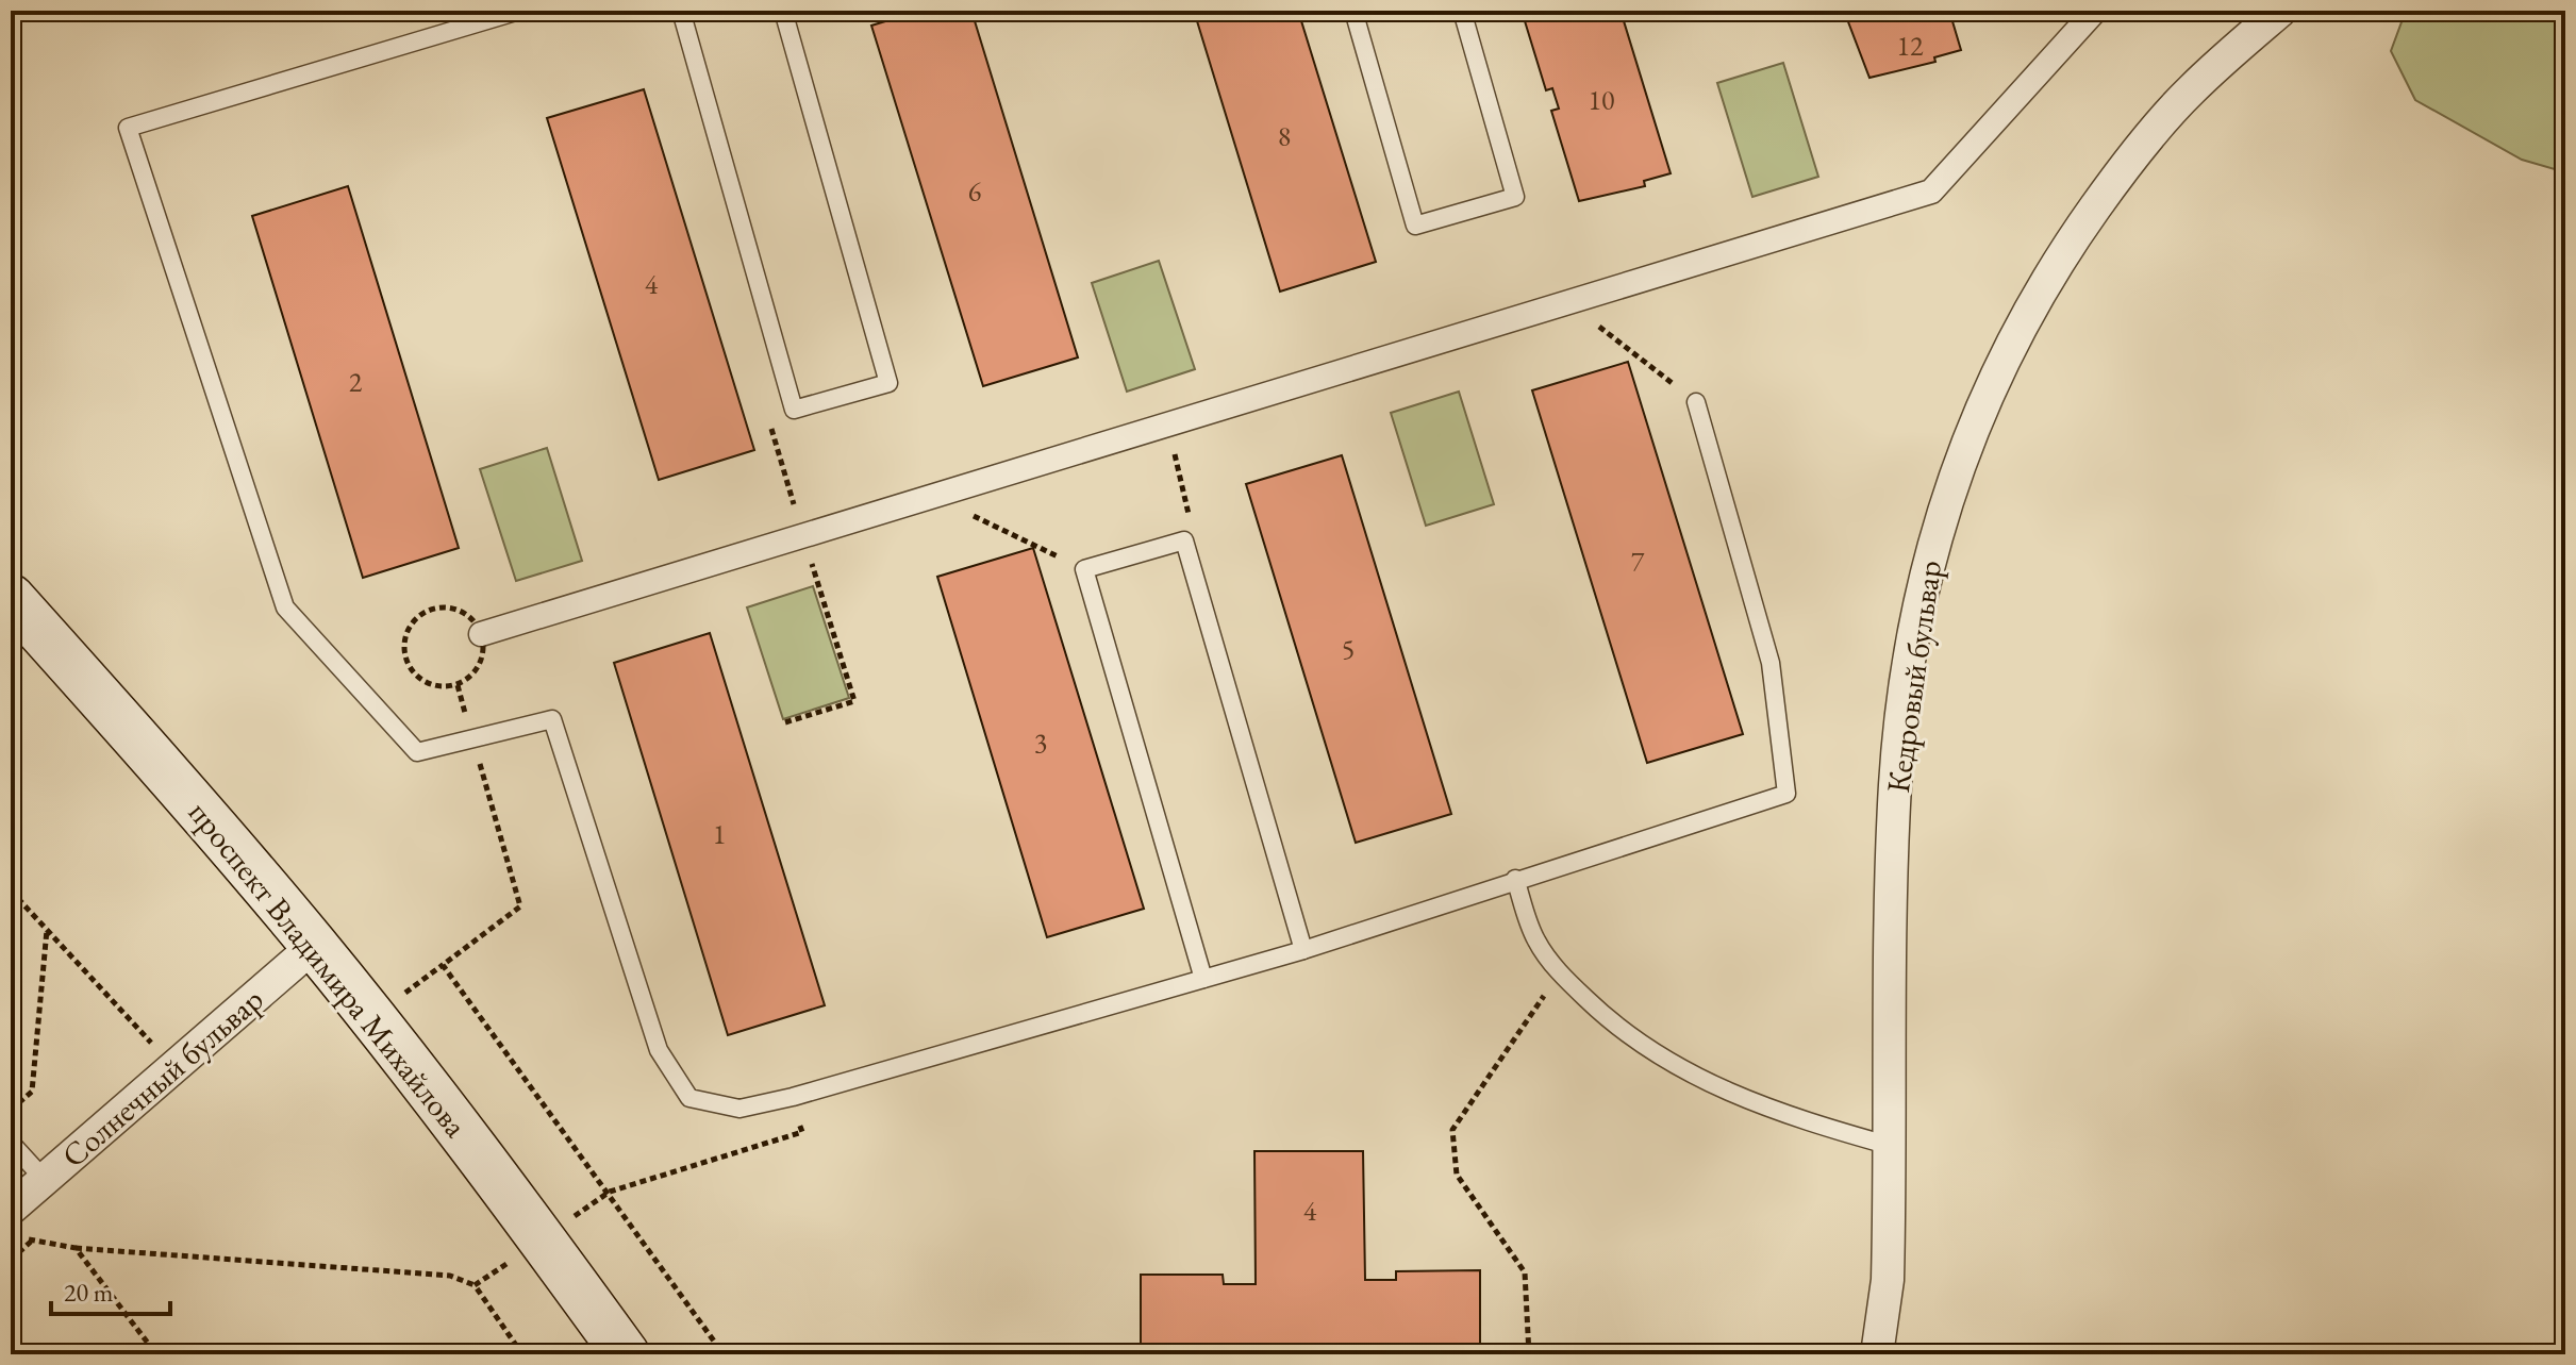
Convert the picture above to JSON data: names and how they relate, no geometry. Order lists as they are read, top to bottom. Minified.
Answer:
{"streets":{"main road":["проспект Владимира Михайлова"],"street":["Кедровый бульвар","Солнечный бульвар"]},"crossings":[["проспект Владимира Михайлова","Солнечный бульвар"]],"house_numbers":["12","10","8","6","4","2","7","5","3","1","4"],"scale_bar":"20 m"}
